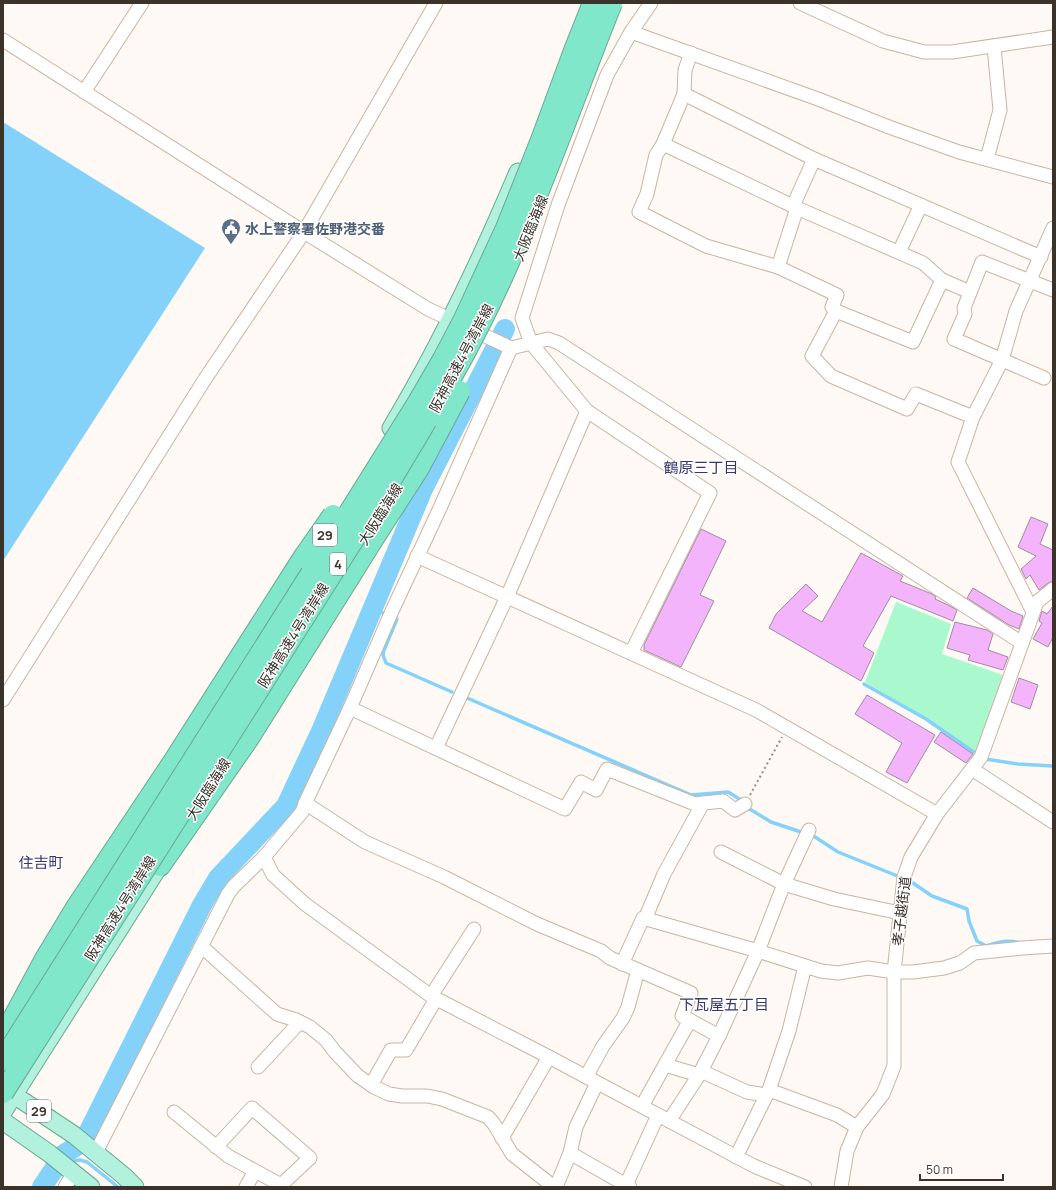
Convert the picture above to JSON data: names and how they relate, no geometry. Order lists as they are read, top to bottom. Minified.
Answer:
{"streets":{"highway":["阪神高速4号湾岸線","4"],"main road":["大阪臨海線","29"],"street":["孝子越街道"]},"crossings":[["大阪臨海線","阪神高速4号湾岸線"],["大阪臨海線","29"],["阪神高速4号湾岸線","29"]],"districts":["鶴原三丁目","住吉町","下瓦屋五丁目"],"places":{"public building":["水上警察署佐野港交番"]},"scale_bar":"50 m"}
